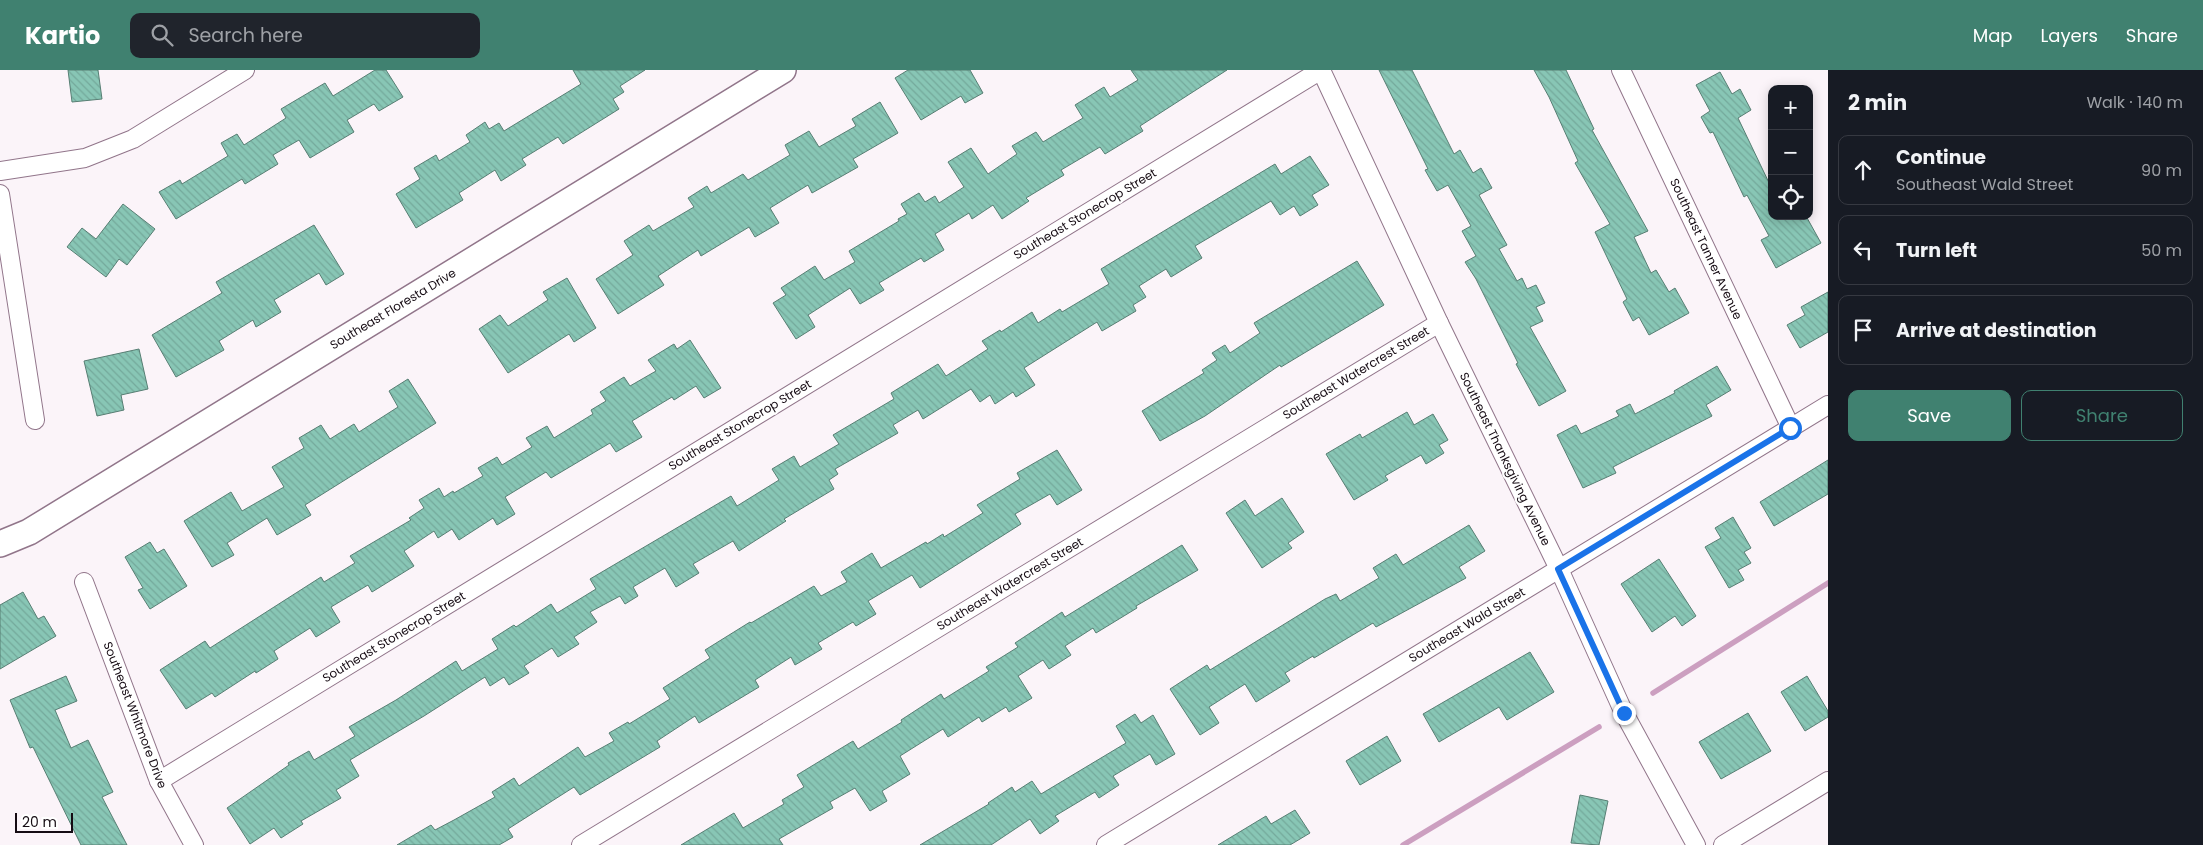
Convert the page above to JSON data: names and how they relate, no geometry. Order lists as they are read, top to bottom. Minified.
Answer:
{"streets":{"street":["Southeast Stonecrop Street","Southeast Tanner Avenue","Southeast Floresta Drive","Southeast Watercrest Street","Southeast Thanksgiving Avenue","Southeast Wald Street","Southeast Whitmore Drive"]},"crossings":[["Southeast Stonecrop Street","Southeast Thanksgiving Avenue"],["Southeast Stonecrop Street","Southeast Whitmore Drive"],["Southeast Tanner Avenue","Southeast Wald Street"],["Southeast Watercrest Street","Southeast Thanksgiving Avenue"],["Southeast Thanksgiving Avenue","Southeast Wald Street"]],"scale_bar":"20 m","page":{"header":"Kartio","search":"Search here","nav":["Map","Layers","Share"],"heading":["2 min","Walk · 140 m"],"map_buttons":["+","−"],"list":[["Continue","Southeast Wald Street","90 m"],["Turn left","50 m"],"Arrive at destination"],"buttons":["Save","Share"],"scale":"20 m"}}
